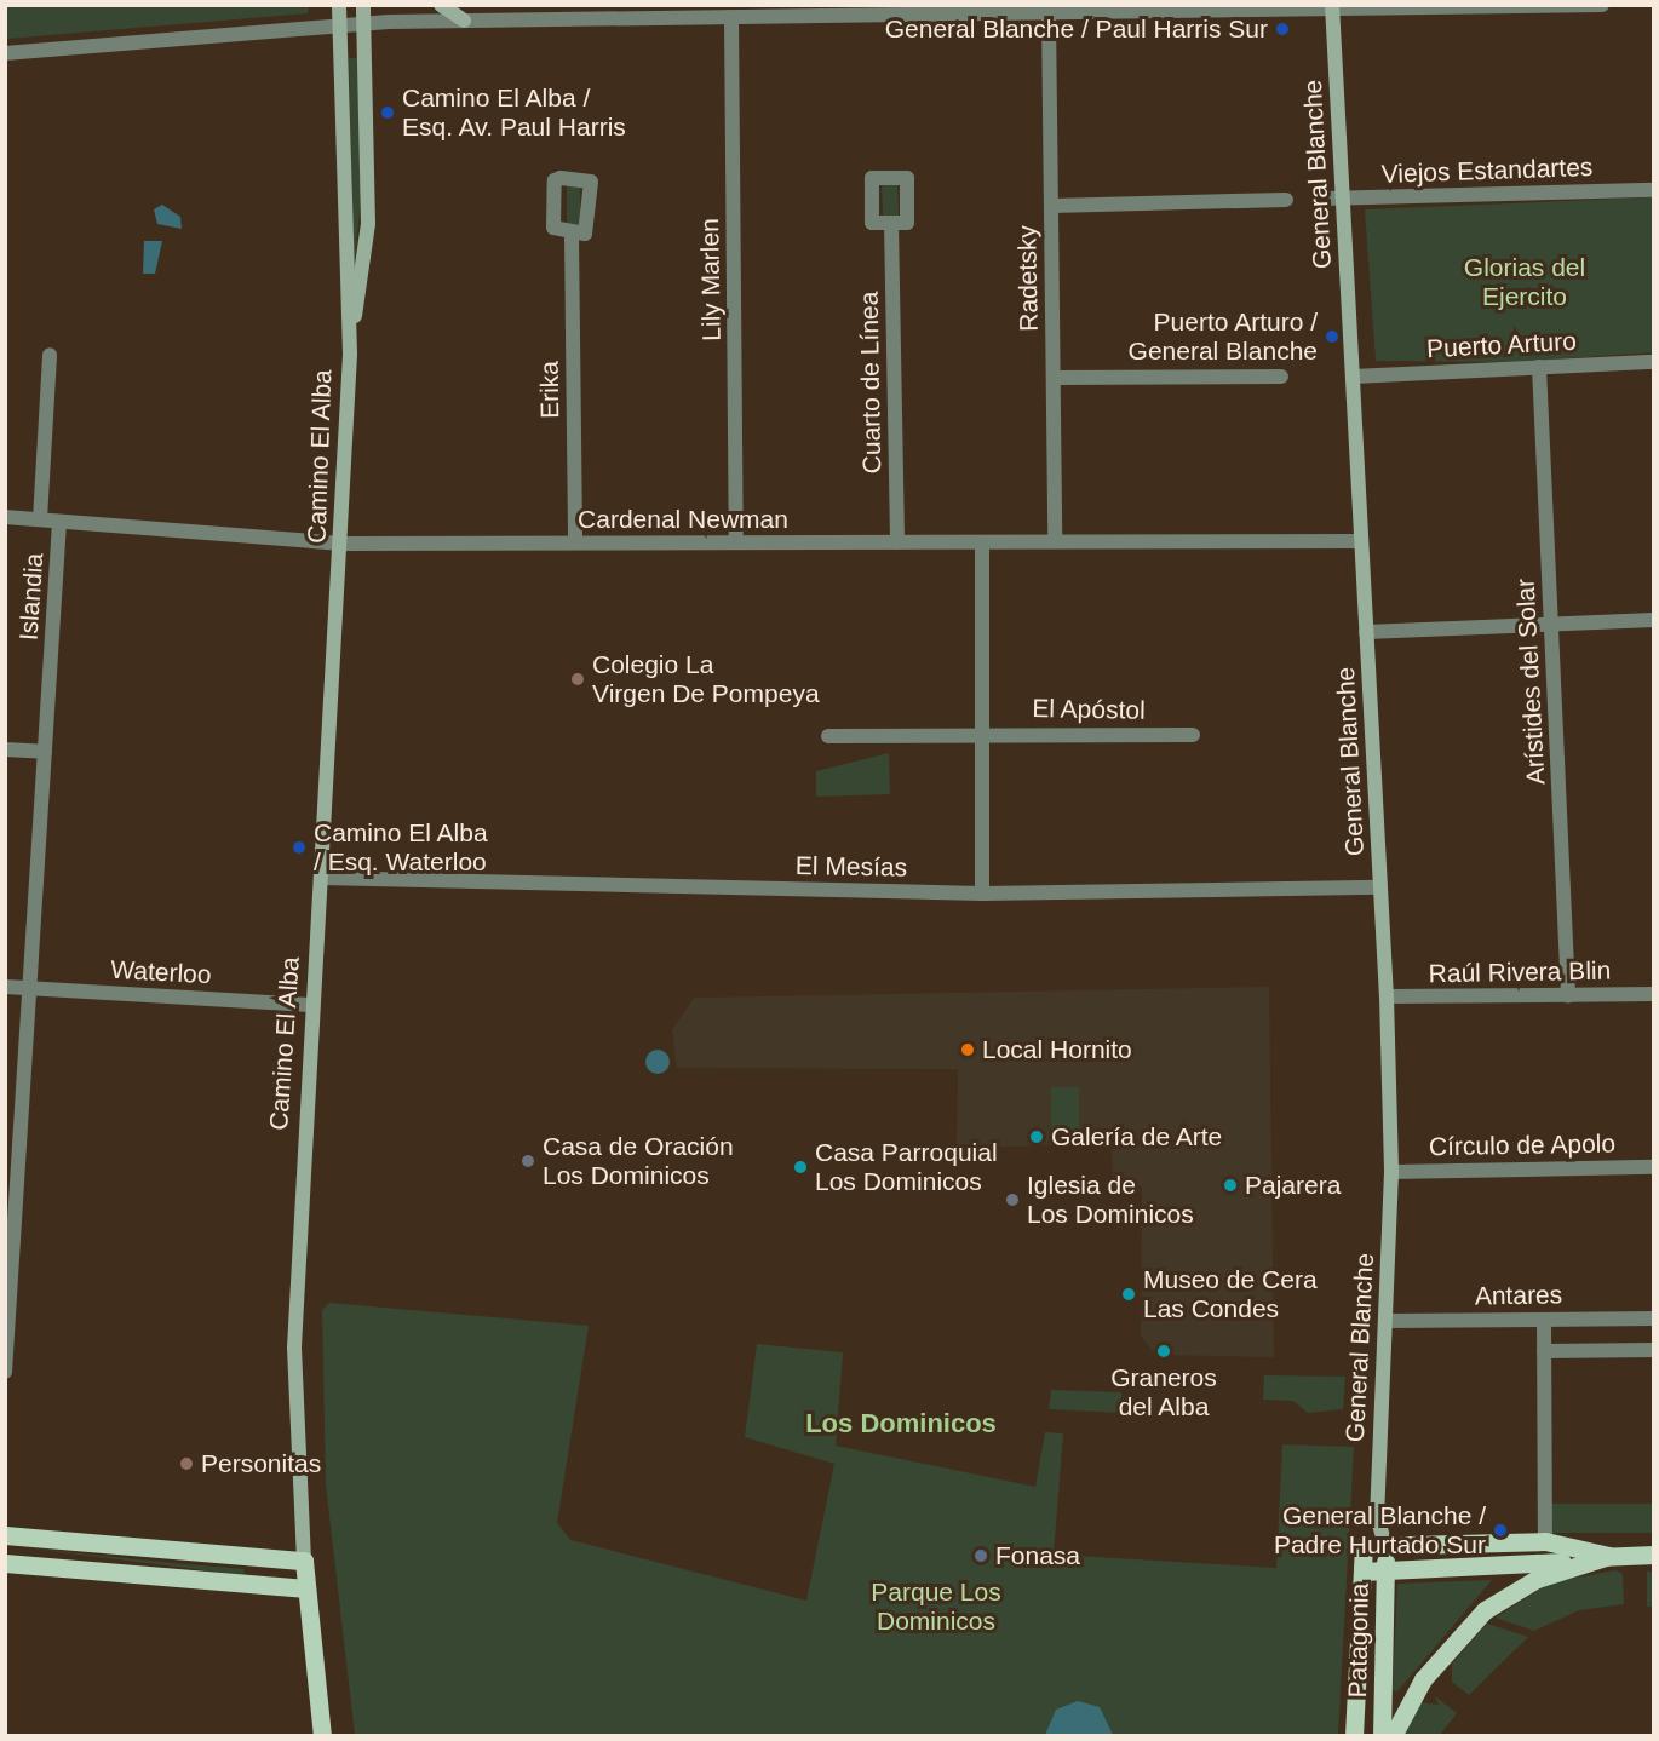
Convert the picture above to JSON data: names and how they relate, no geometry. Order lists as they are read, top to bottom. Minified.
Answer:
{"streets":{"main road":["General Blanche","Camino El Alba","Patagonia"],"street":["Viejos Estandartes","Radetsky","Lily Marlen","Puerto Arturo","Cuarto de Línea","Erika","Cardenal Newman","Islandia","Arístides del Solar","El Apóstol","El Mesías","Waterloo","Raúl Rivera Blin","Círculo de Apolo","Antares"]},"crossings":[["Viejos Estandartes","General Blanche"],["General Blanche","Puerto Arturo"],["General Blanche","Cardenal Newman"],["General Blanche","El Mesías"],["General Blanche","Raúl Rivera Blin"],["General Blanche","Círculo de Apolo"],["General Blanche","Antares"],["General Blanche","Patagonia"],["Radetsky","Cardenal Newman"],["Lily Marlen","Cardenal Newman"],["Puerto Arturo","Arístides del Solar"],["Cuarto de Línea","Cardenal Newman"],["Erika","Cardenal Newman"],["Camino El Alba","Cardenal Newman"],["Camino El Alba","El Mesías"],["Camino El Alba","Waterloo"],["Cardenal Newman","Islandia"],["Islandia","Waterloo"],["Arístides del Solar","Raúl Rivera Blin"]],"districts":["Los Dominicos"],"parks":["Glorias del Ejercito","Parque Los Dominicos"],"places":["General Blanche / Paul Harris Sur","Camino El Alba / Esq. Av. Paul Harris","Puerto Arturo / General Blanche","Colegio La Virgen De Pompeya","Camino El Alba / Esq. Waterloo","Local Hornito","Galería de Arte","Casa de Oración Los Dominicos","Casa Parroquial Los Dominicos","Pajarera","Iglesia de Los Dominicos","Museo de Cera Las Condes","Graneros del Alba","Personitas","General Blanche / Padre Hurtado Sur","Fonasa"]}
